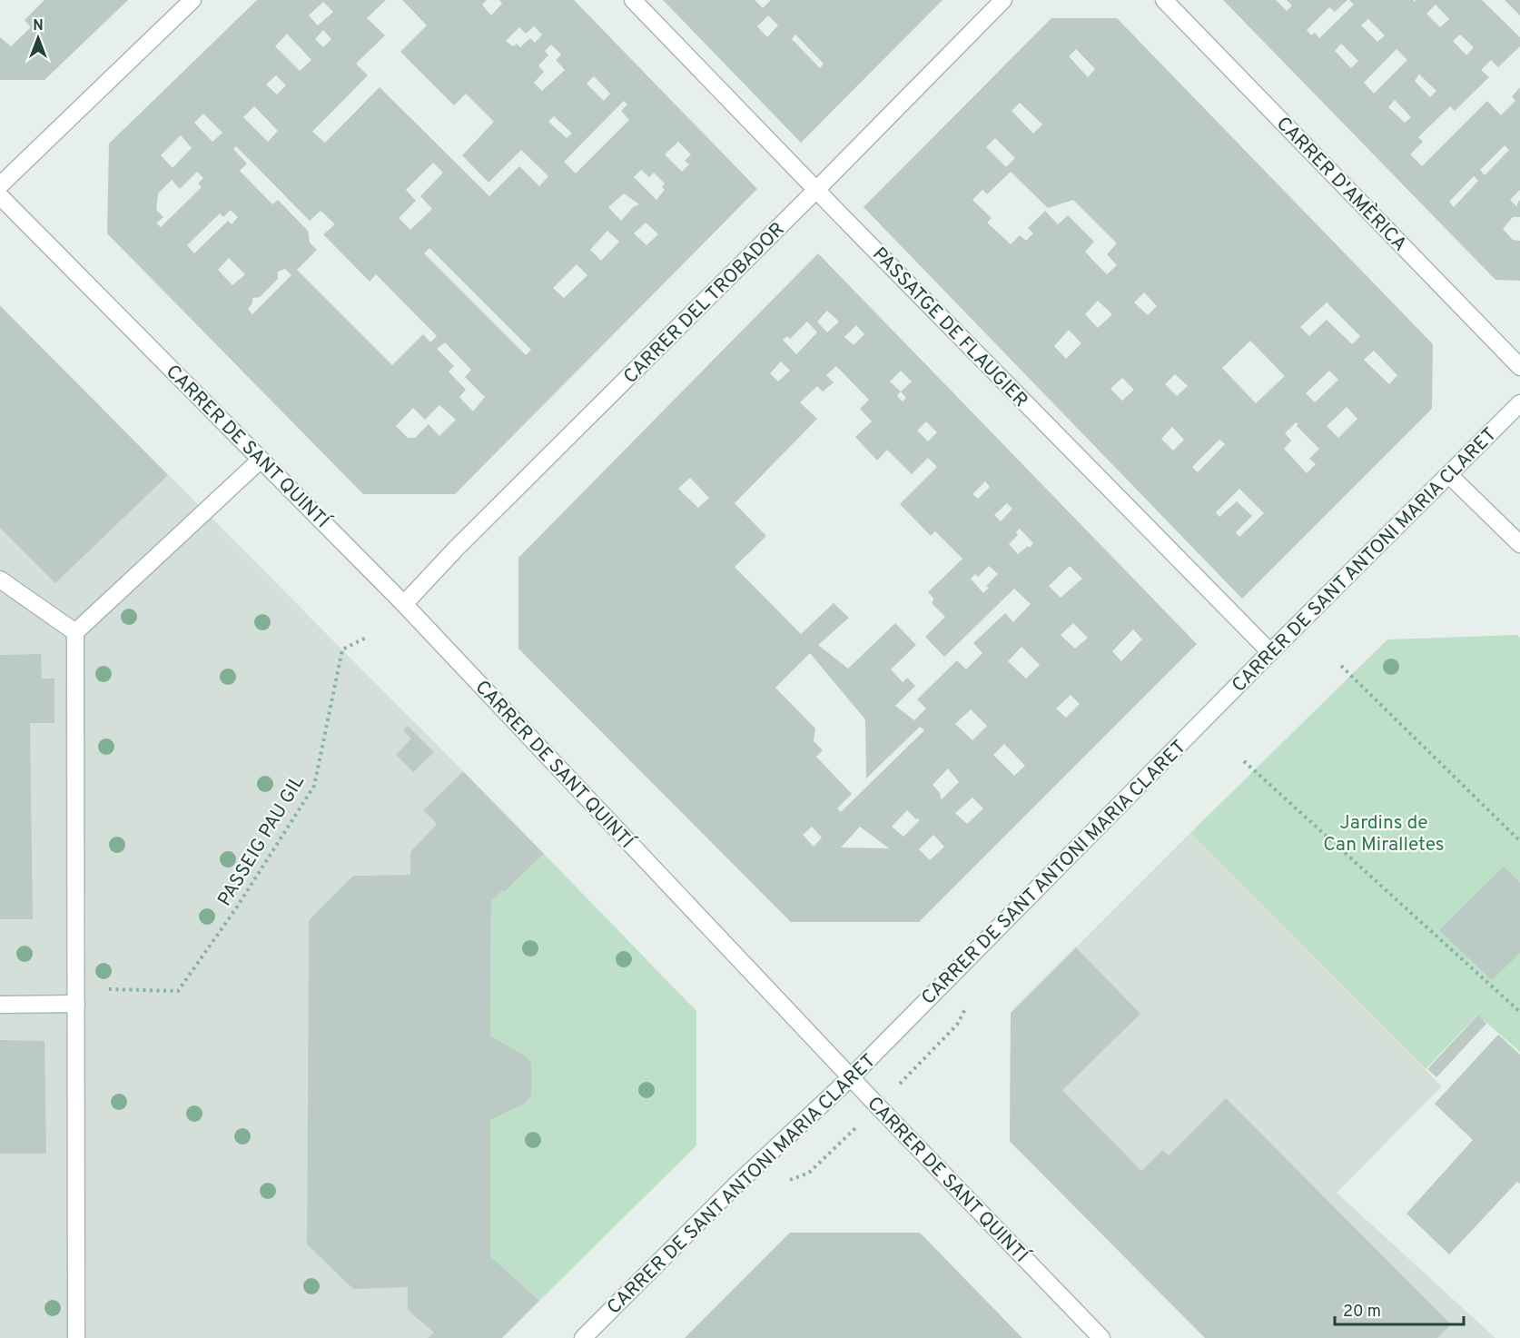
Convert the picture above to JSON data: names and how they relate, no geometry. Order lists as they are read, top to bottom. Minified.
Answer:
{"streets":{"street":["CARRER D'AMÈRICA","CARRER DEL TROBADOR","PASSATGE DE FLAUGIER","CARRER DE SANT QUINTÍ","CARRER DE SANT ANTONI MARIA CLARET"],"path":["PASSEIG PAU GIL"]},"crossings":[["CARRER DEL TROBADOR","PASSATGE DE FLAUGIER"],["CARRER DEL TROBADOR","CARRER DE SANT QUINTÍ"],["PASSATGE DE FLAUGIER","CARRER DE SANT ANTONI MARIA CLARET"],["CARRER DE SANT QUINTÍ","CARRER DE SANT ANTONI MARIA CLARET"]],"parks":["Jardins de Can Miralletes"],"scale_bar":"20 m","north":"top"}
